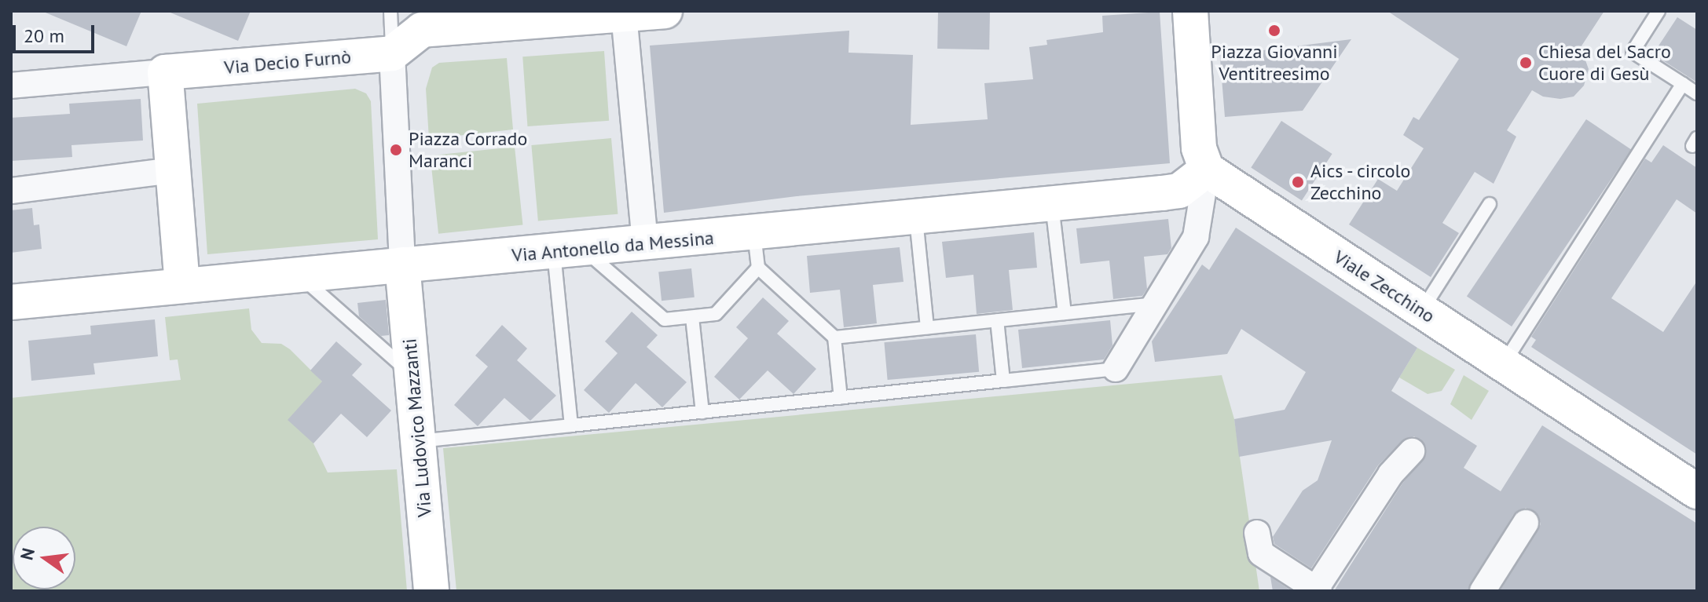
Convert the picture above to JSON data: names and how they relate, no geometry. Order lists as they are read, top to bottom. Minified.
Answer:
{"streets":{"street":["Via Decio Furnò","Via Antonello da Messina","Viale Zecchino","Via Ludovico Mazzanti"]},"crossings":[["Via Antonello da Messina","Viale Zecchino"],["Via Antonello da Messina","Via Ludovico Mazzanti"]],"places":["Piazza Giovanni Ventitreesimo","Chiesa del Sacro Cuore di Gesù","Piazza Corrado Maranci","Aics - circolo Zecchino"],"scale_bar":"20 m","north":"left"}
